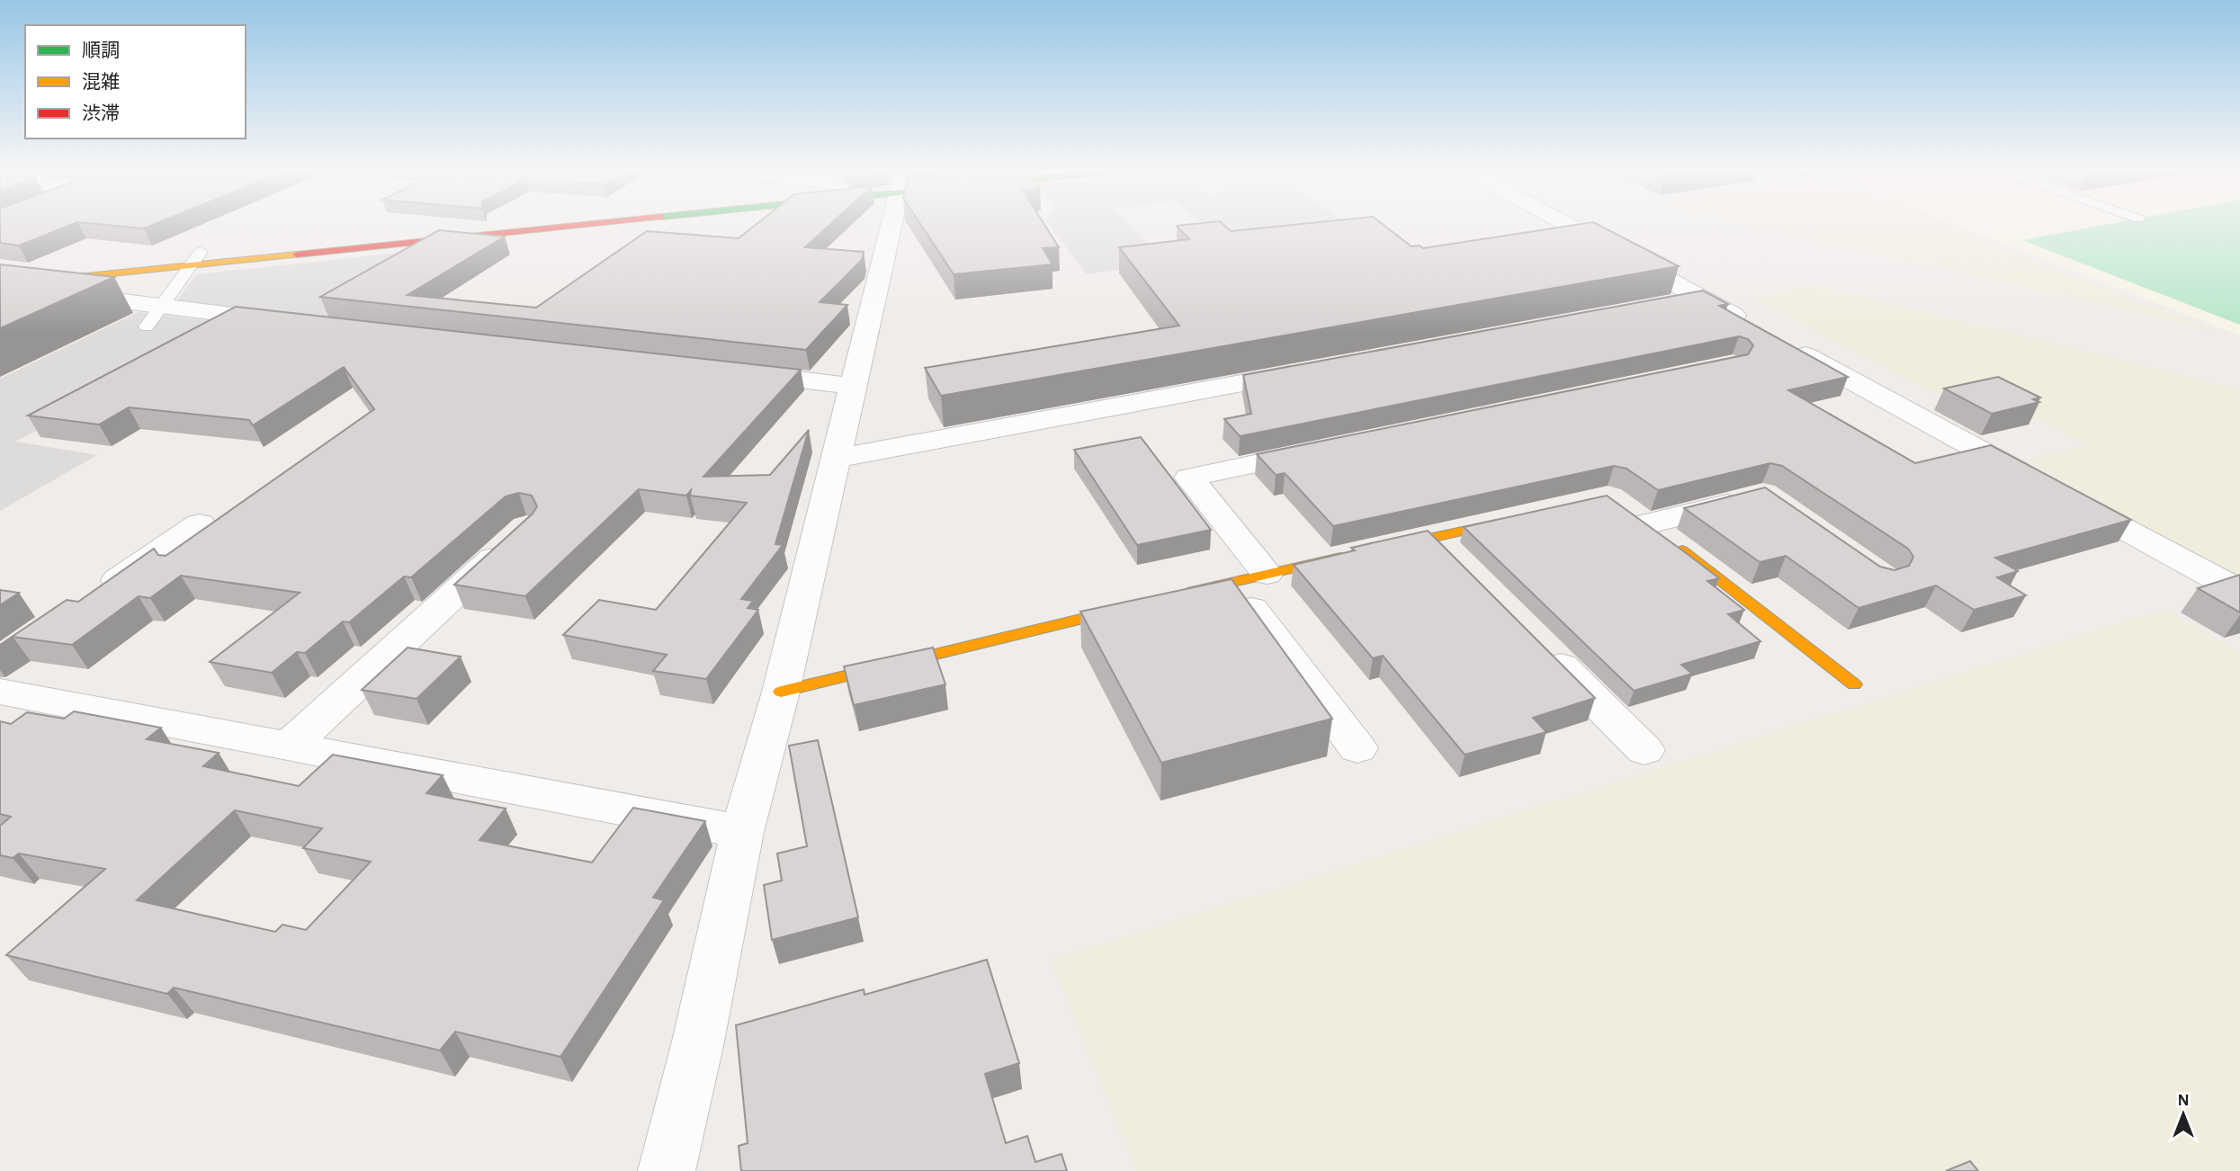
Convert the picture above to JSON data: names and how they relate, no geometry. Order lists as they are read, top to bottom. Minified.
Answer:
{"legend":["順調","混雑","渋滞"],"north":"top"}
